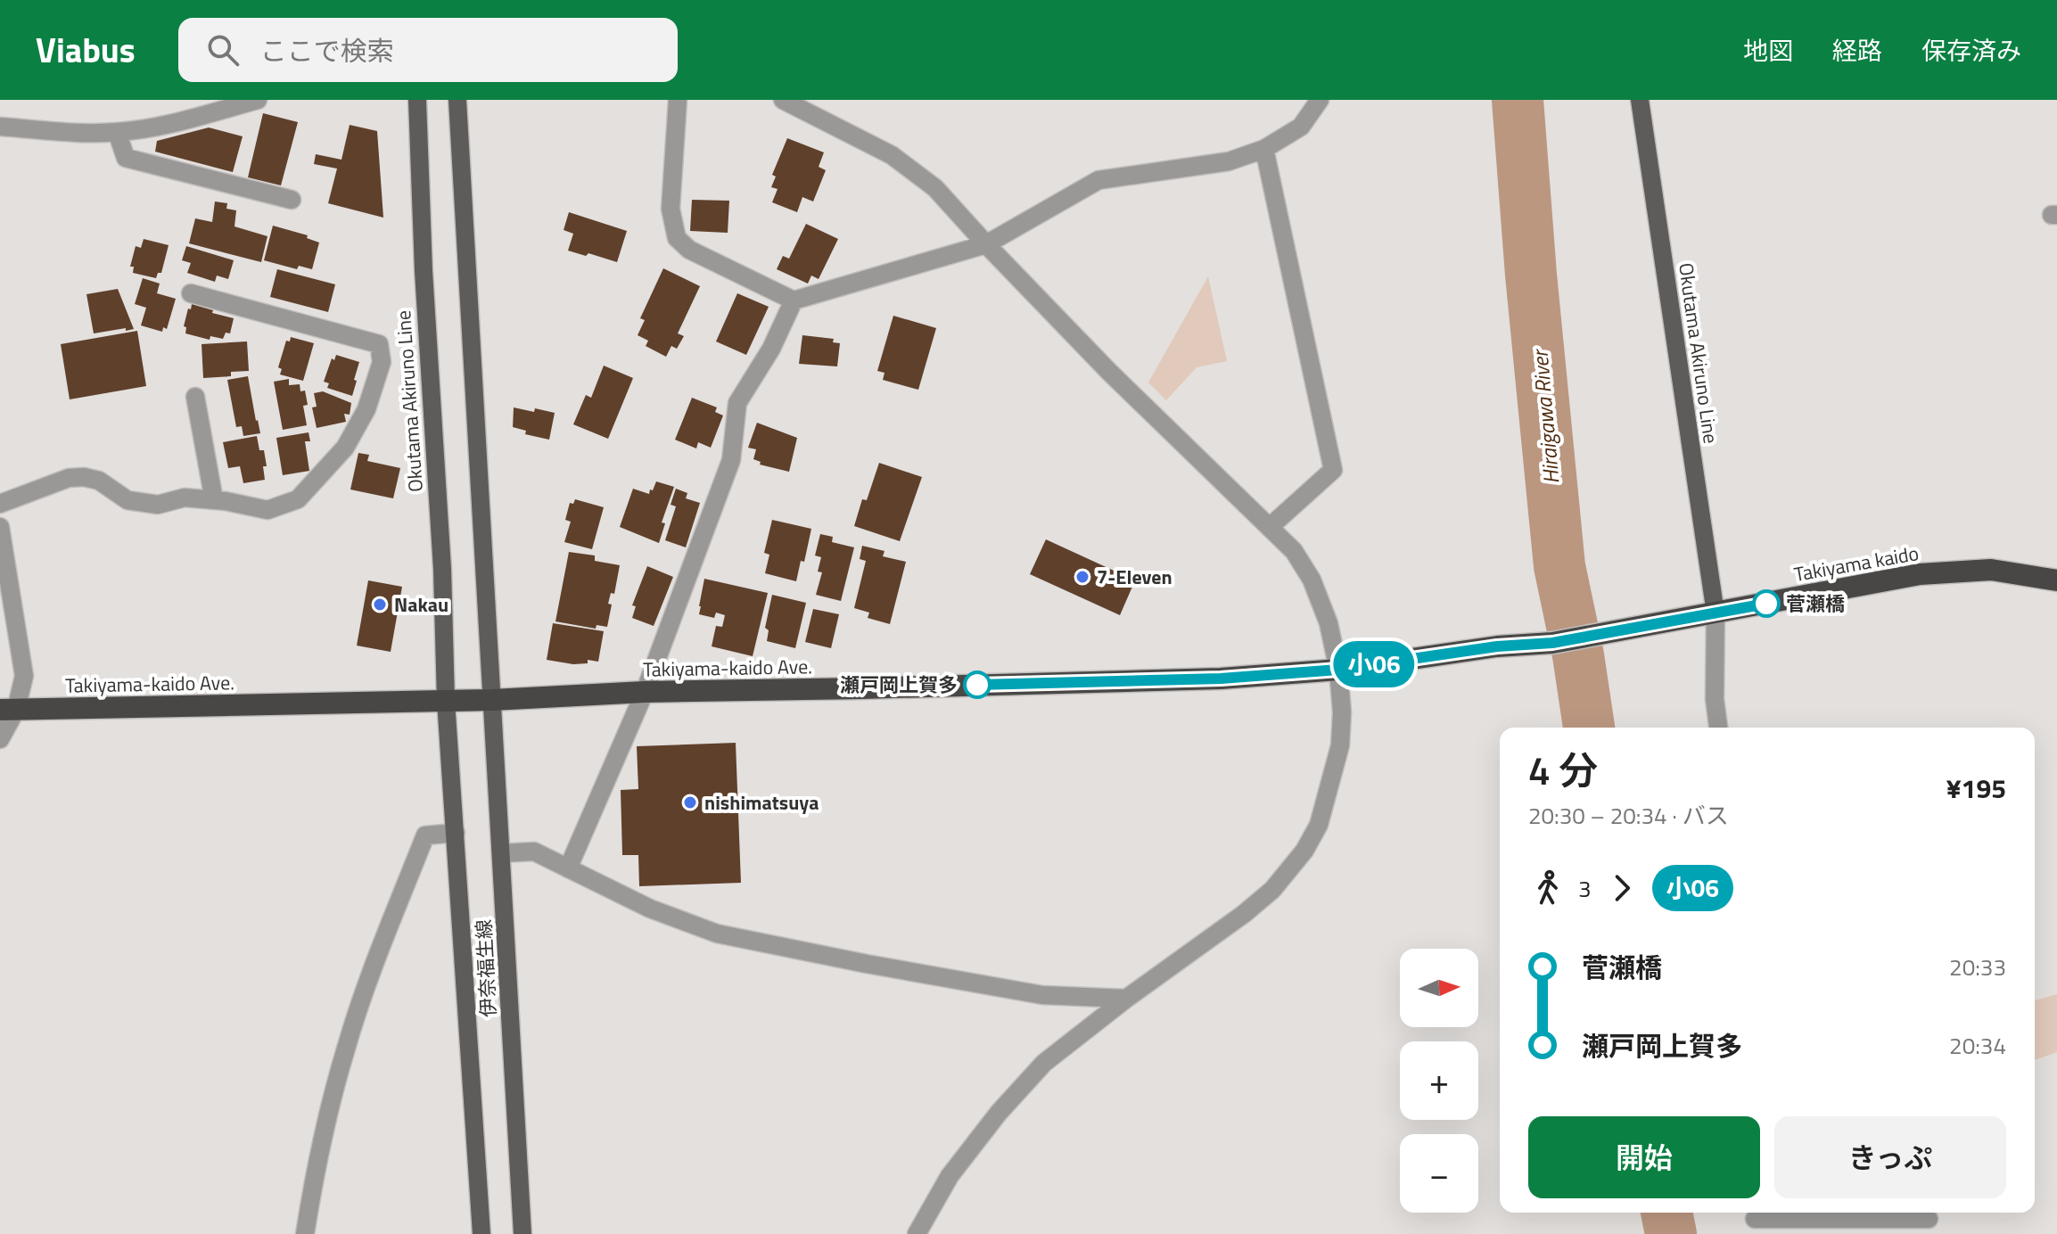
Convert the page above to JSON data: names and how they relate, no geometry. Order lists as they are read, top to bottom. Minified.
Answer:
{"streets":{"highway":["Takiyama kaido","Takiyama-kaido Ave."],"main road":["Okutama Akiruno Line","伊奈福生線"]},"crossings":[["Okutama Akiruno Line","Takiyama kaido"],["Okutama Akiruno Line","Takiyama-kaido Ave."],["Okutama Akiruno Line","伊奈福生線"],["Takiyama kaido","Takiyama-kaido Ave."],["Takiyama-kaido Ave.","伊奈福生線"]],"water":["Hiraigawa River"],"places":["7-Eleven","菅瀬橋","Nakau","瀬戸岡上賀多","nishimatsuya"],"lines":["bus line 小06"],"north":"right","page":{"header":"Viabus","search":"ここで検索","nav":["地図","経路","保存済み"],"on_map":"小06","heading":["4 分","20:30 – 20:34 · バス","¥195"],"legs":["3","小06"],"list":[{"name":"菅瀬橋","value":"20:33"},{"name":"瀬戸岡上賀多","value":"20:34"}],"map_buttons":["+","−"],"buttons":["開始","きっぷ"]}}
